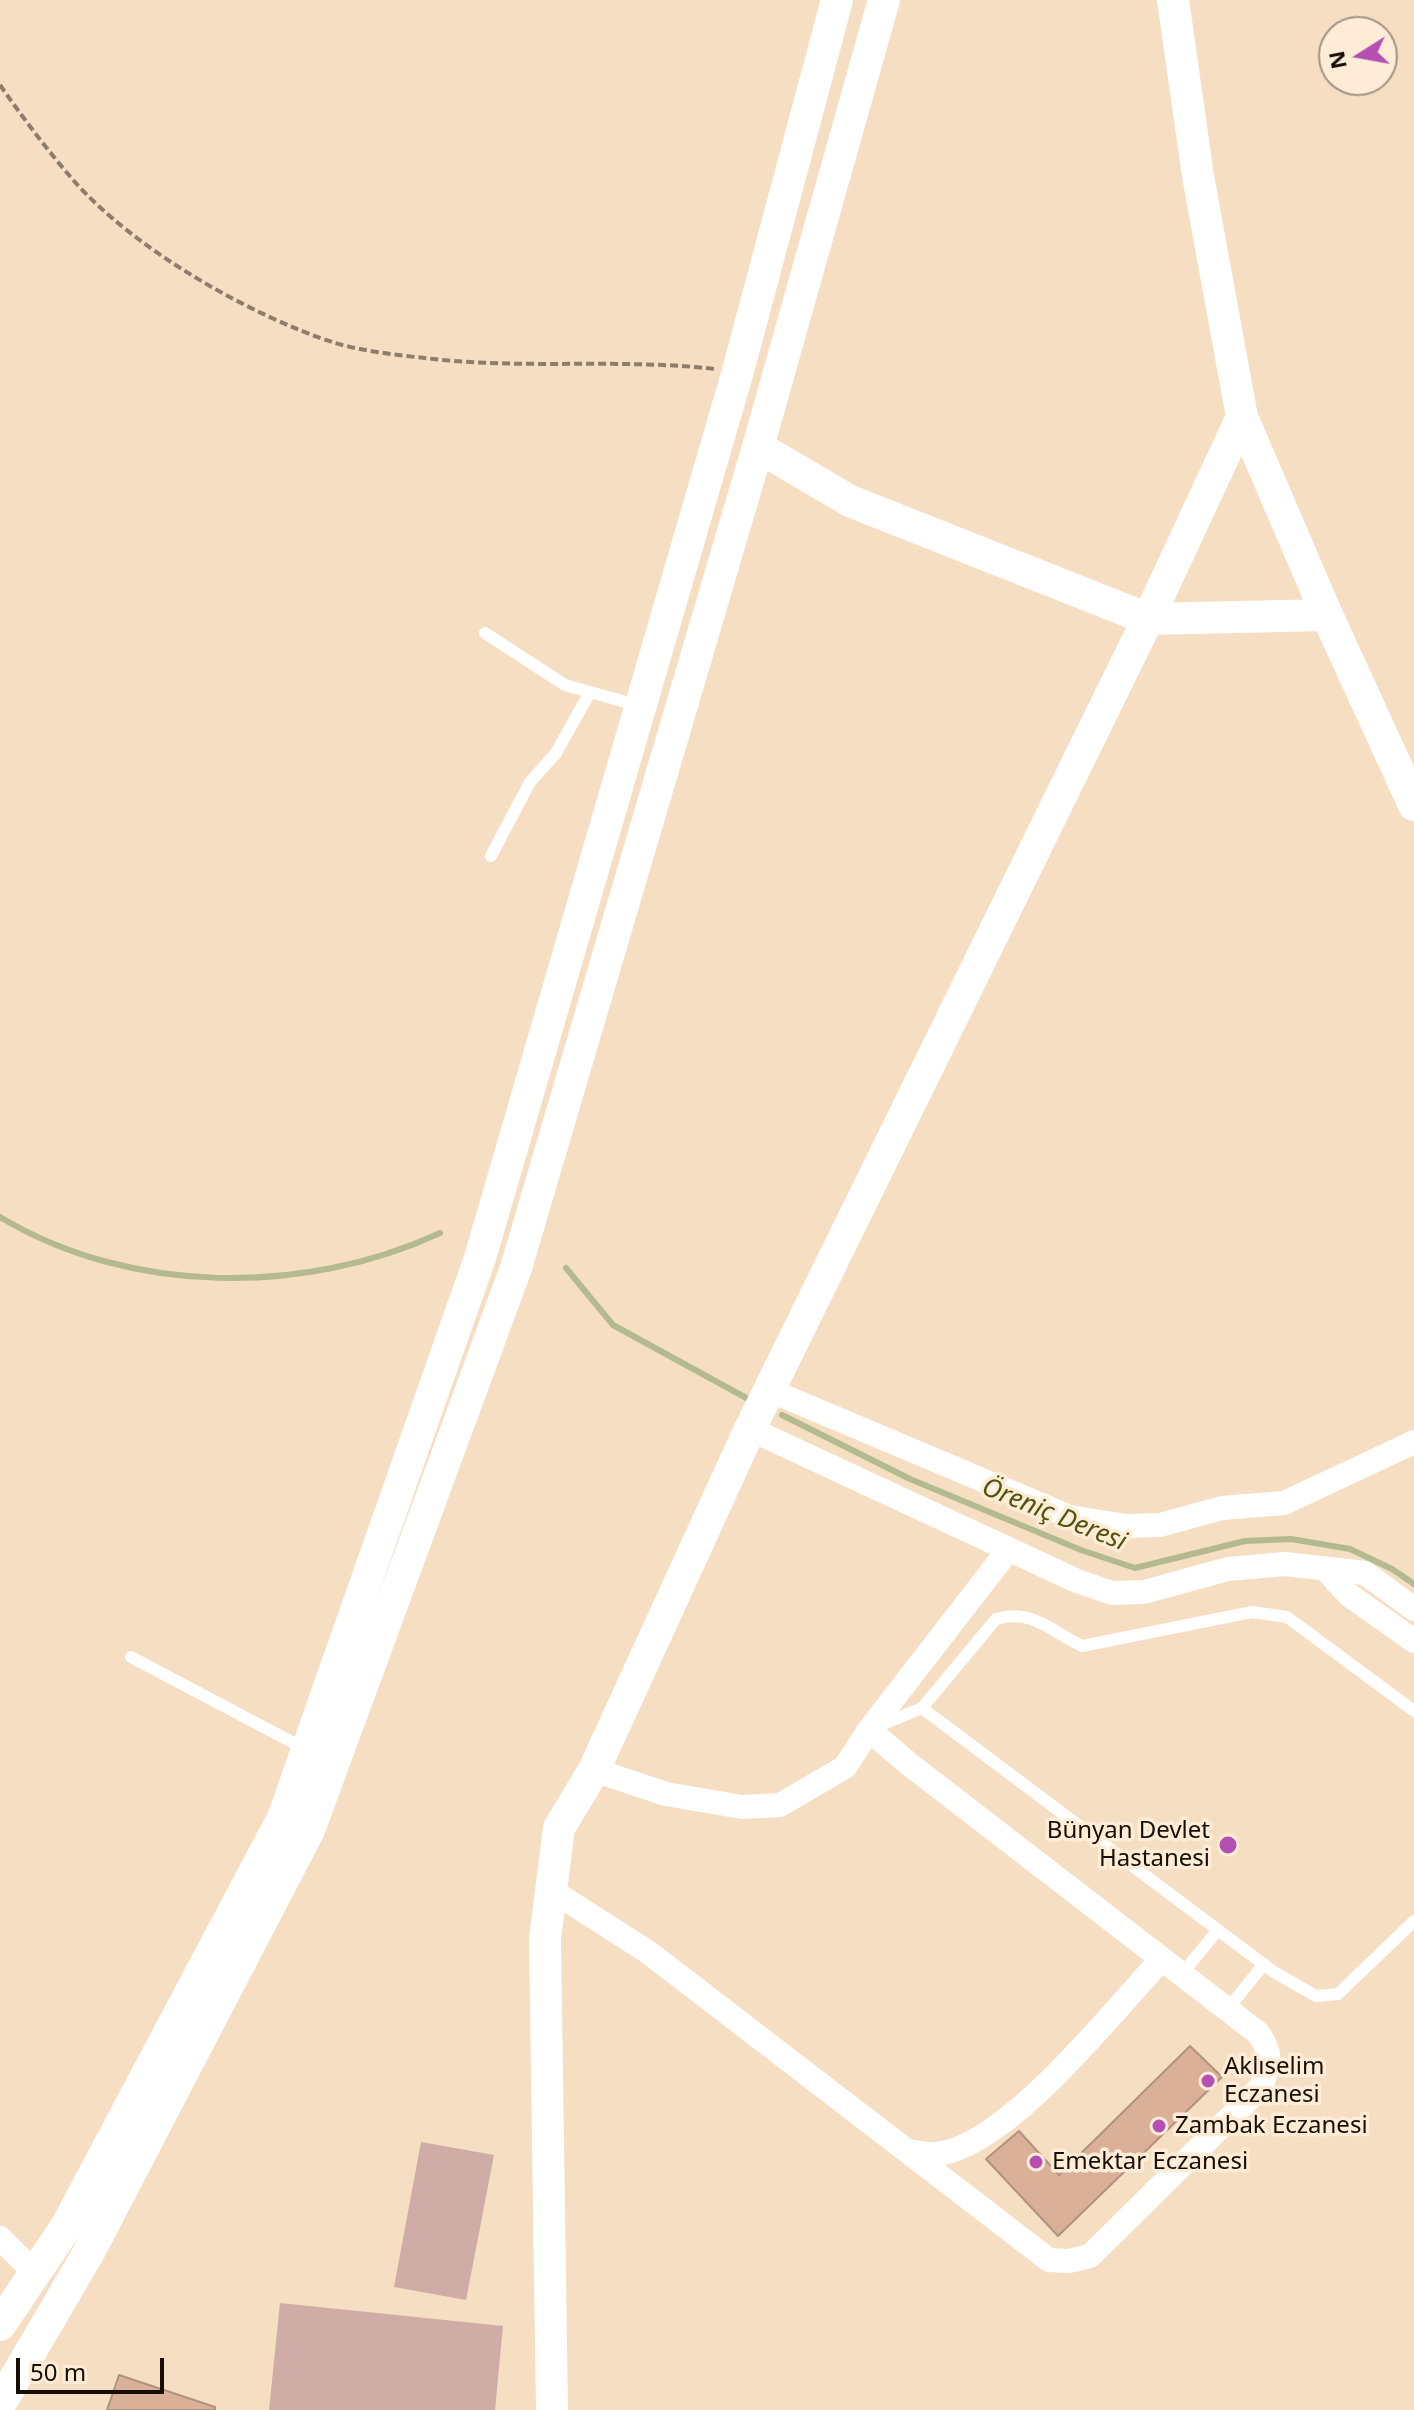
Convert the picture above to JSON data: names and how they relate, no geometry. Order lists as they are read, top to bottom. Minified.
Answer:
{"water":["Öreniç Deresi"],"places":["Bünyan Devlet Hastanesi","Aklıselim Eczanesi","Zambak Eczanesi","Emektar Eczanesi"],"scale_bar":"50 m","north":"left"}
